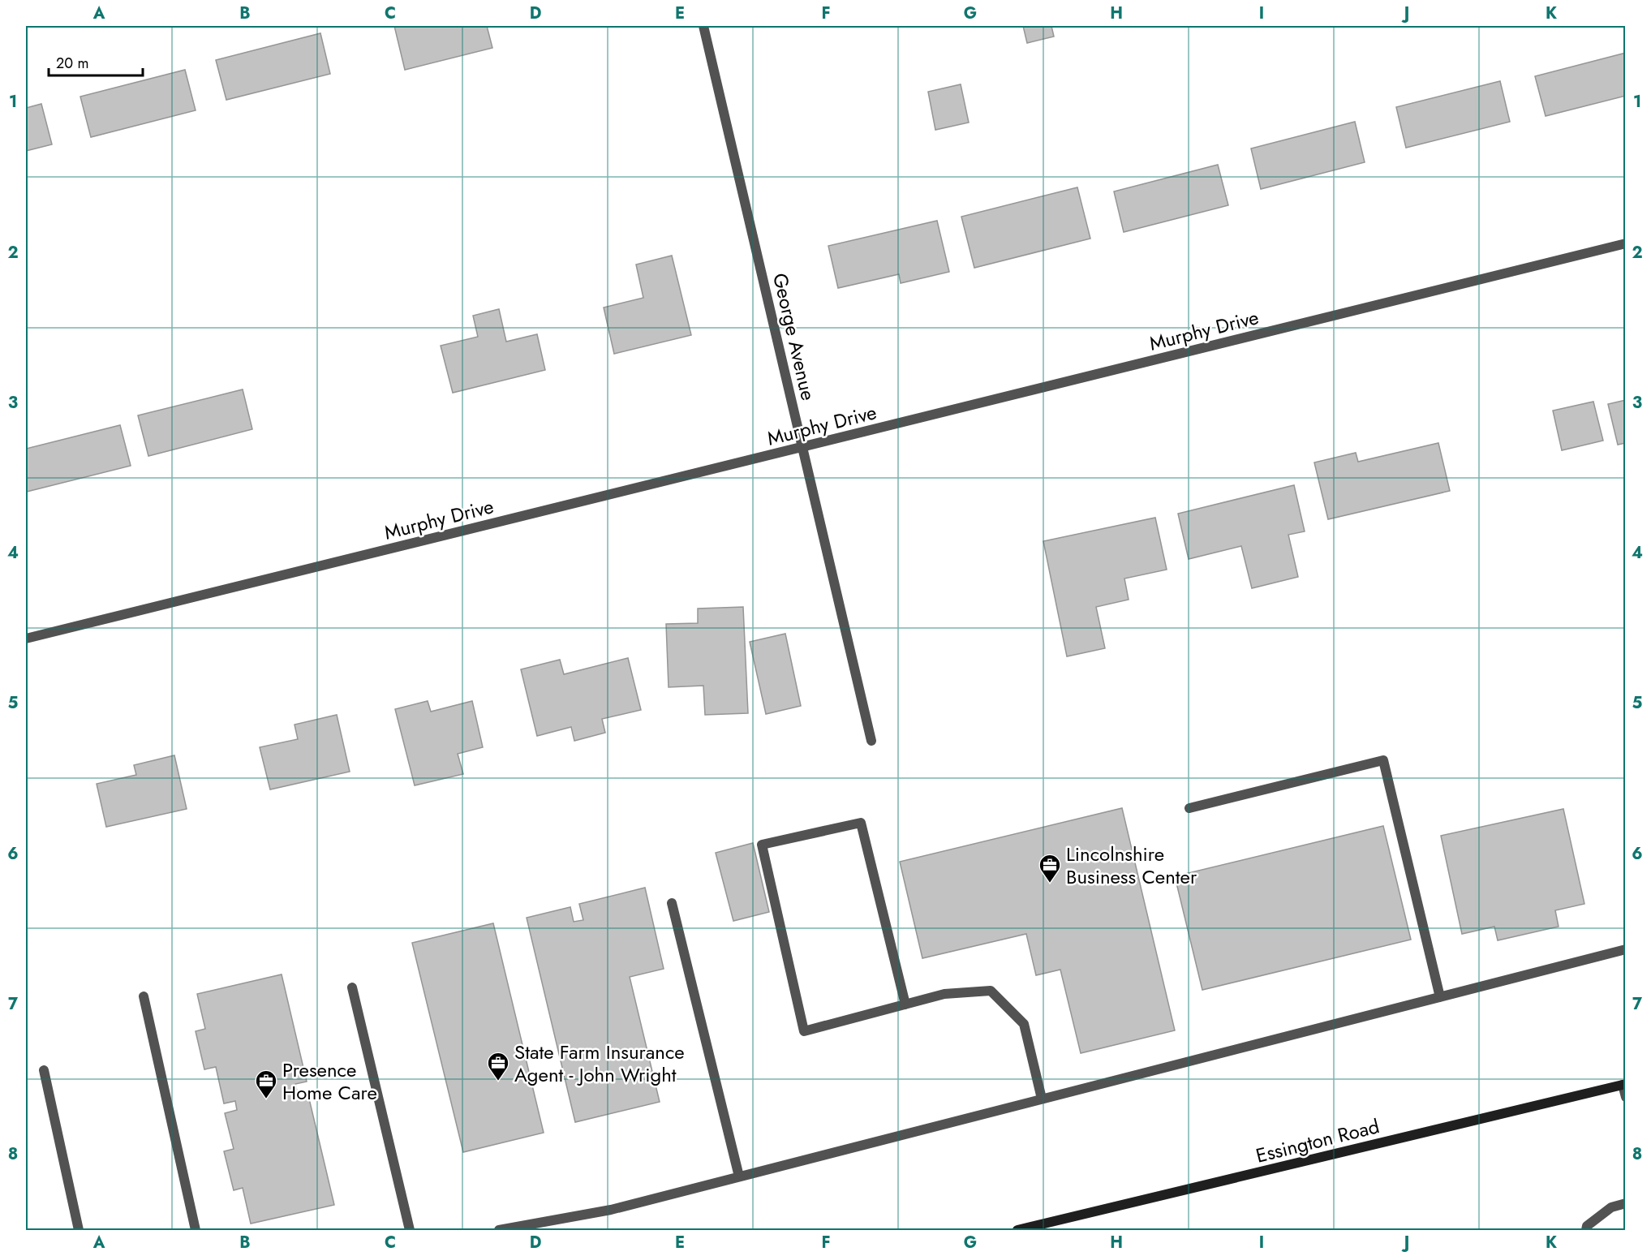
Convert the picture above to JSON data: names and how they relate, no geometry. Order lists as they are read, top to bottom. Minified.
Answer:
{"streets":{"main road":["Essington Road"],"street":["Murphy Drive","George Avenue"]},"crossings":[["Murphy Drive","George Avenue"]],"places":{"office":["Lincolnshire Business Center","State Farm Insurance Agent - John Wright","Presence Home Care"]},"scale_bar":"20 m","grid":{"columns":["A","B","C","D","E","F","G","H","I","J","K"],"rows":["1","2","3","4","5","6","7","8"]}}
